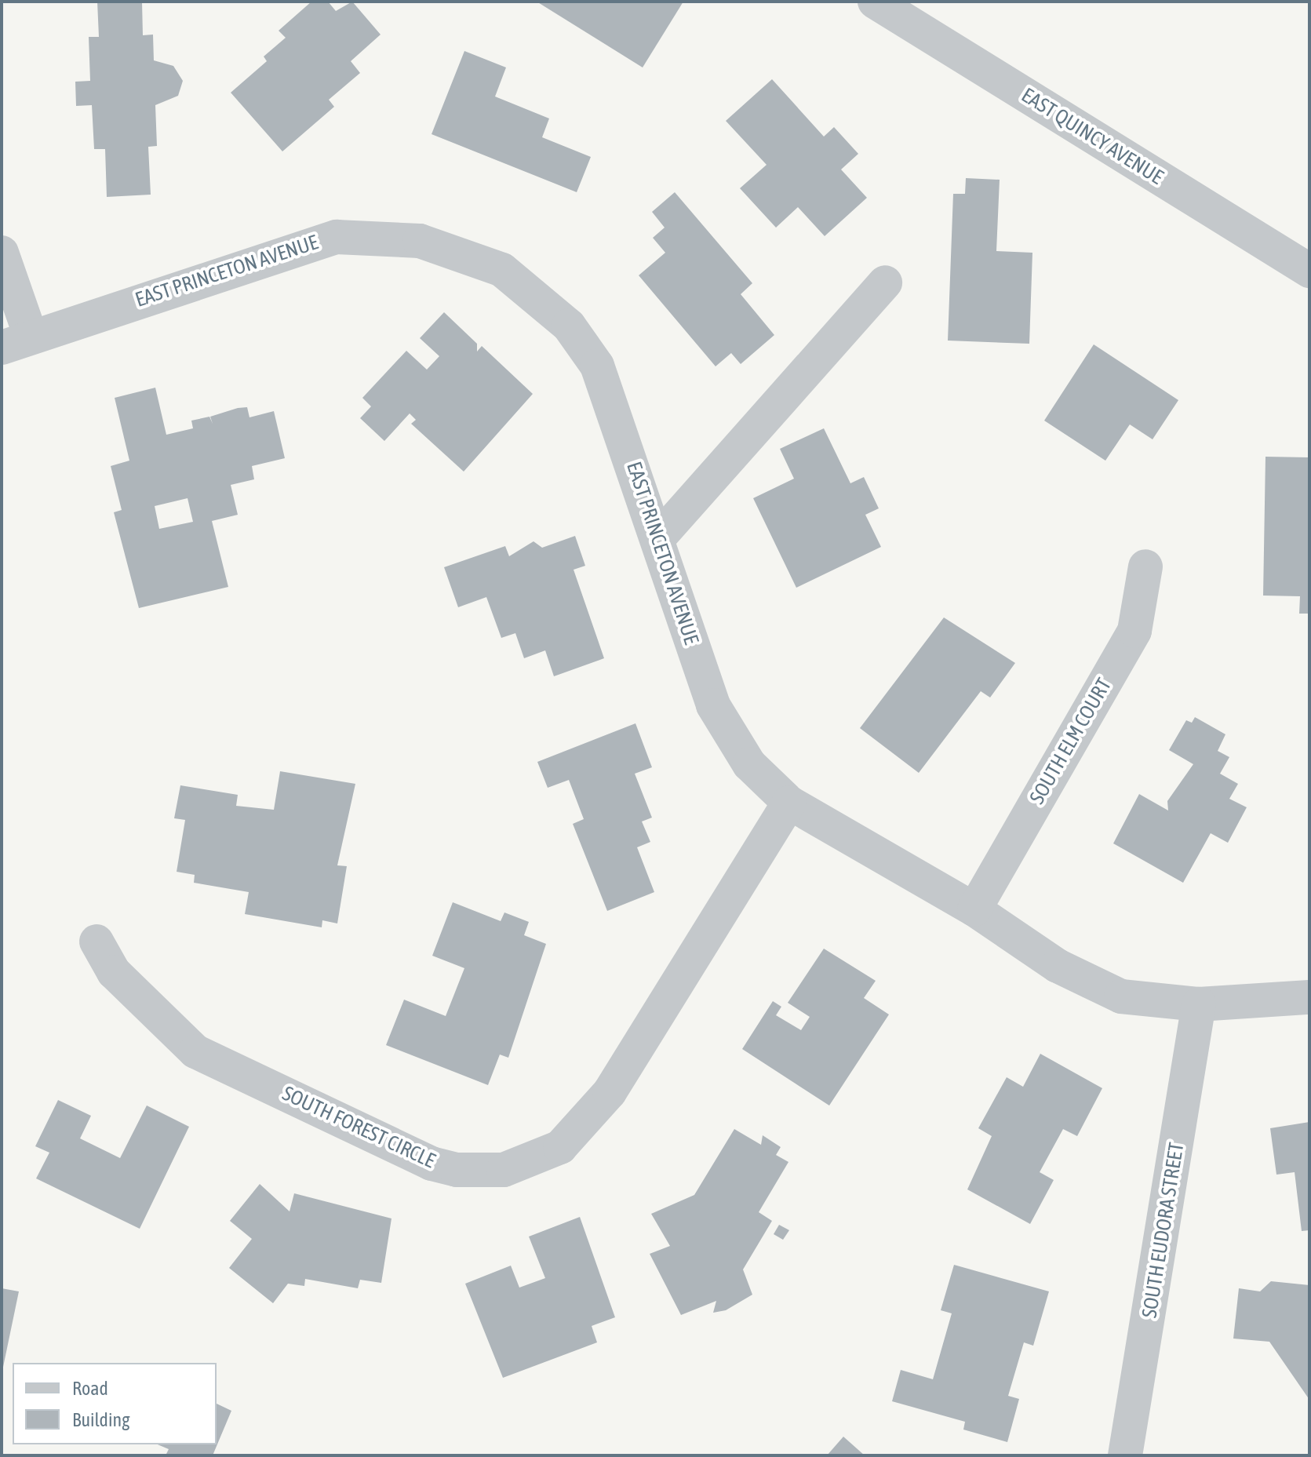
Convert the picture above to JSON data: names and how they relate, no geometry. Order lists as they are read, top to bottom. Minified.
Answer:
{"streets":{"street":["EAST QUINCY AVENUE","EAST PRINCETON AVENUE","SOUTH ELM COURT","SOUTH FOREST CIRCLE","SOUTH EUDORA STREET"]},"crossings":[["EAST PRINCETON AVENUE","SOUTH ELM COURT"],["EAST PRINCETON AVENUE","SOUTH FOREST CIRCLE"],["EAST PRINCETON AVENUE","SOUTH EUDORA STREET"]],"legend":["Road","Building"]}
